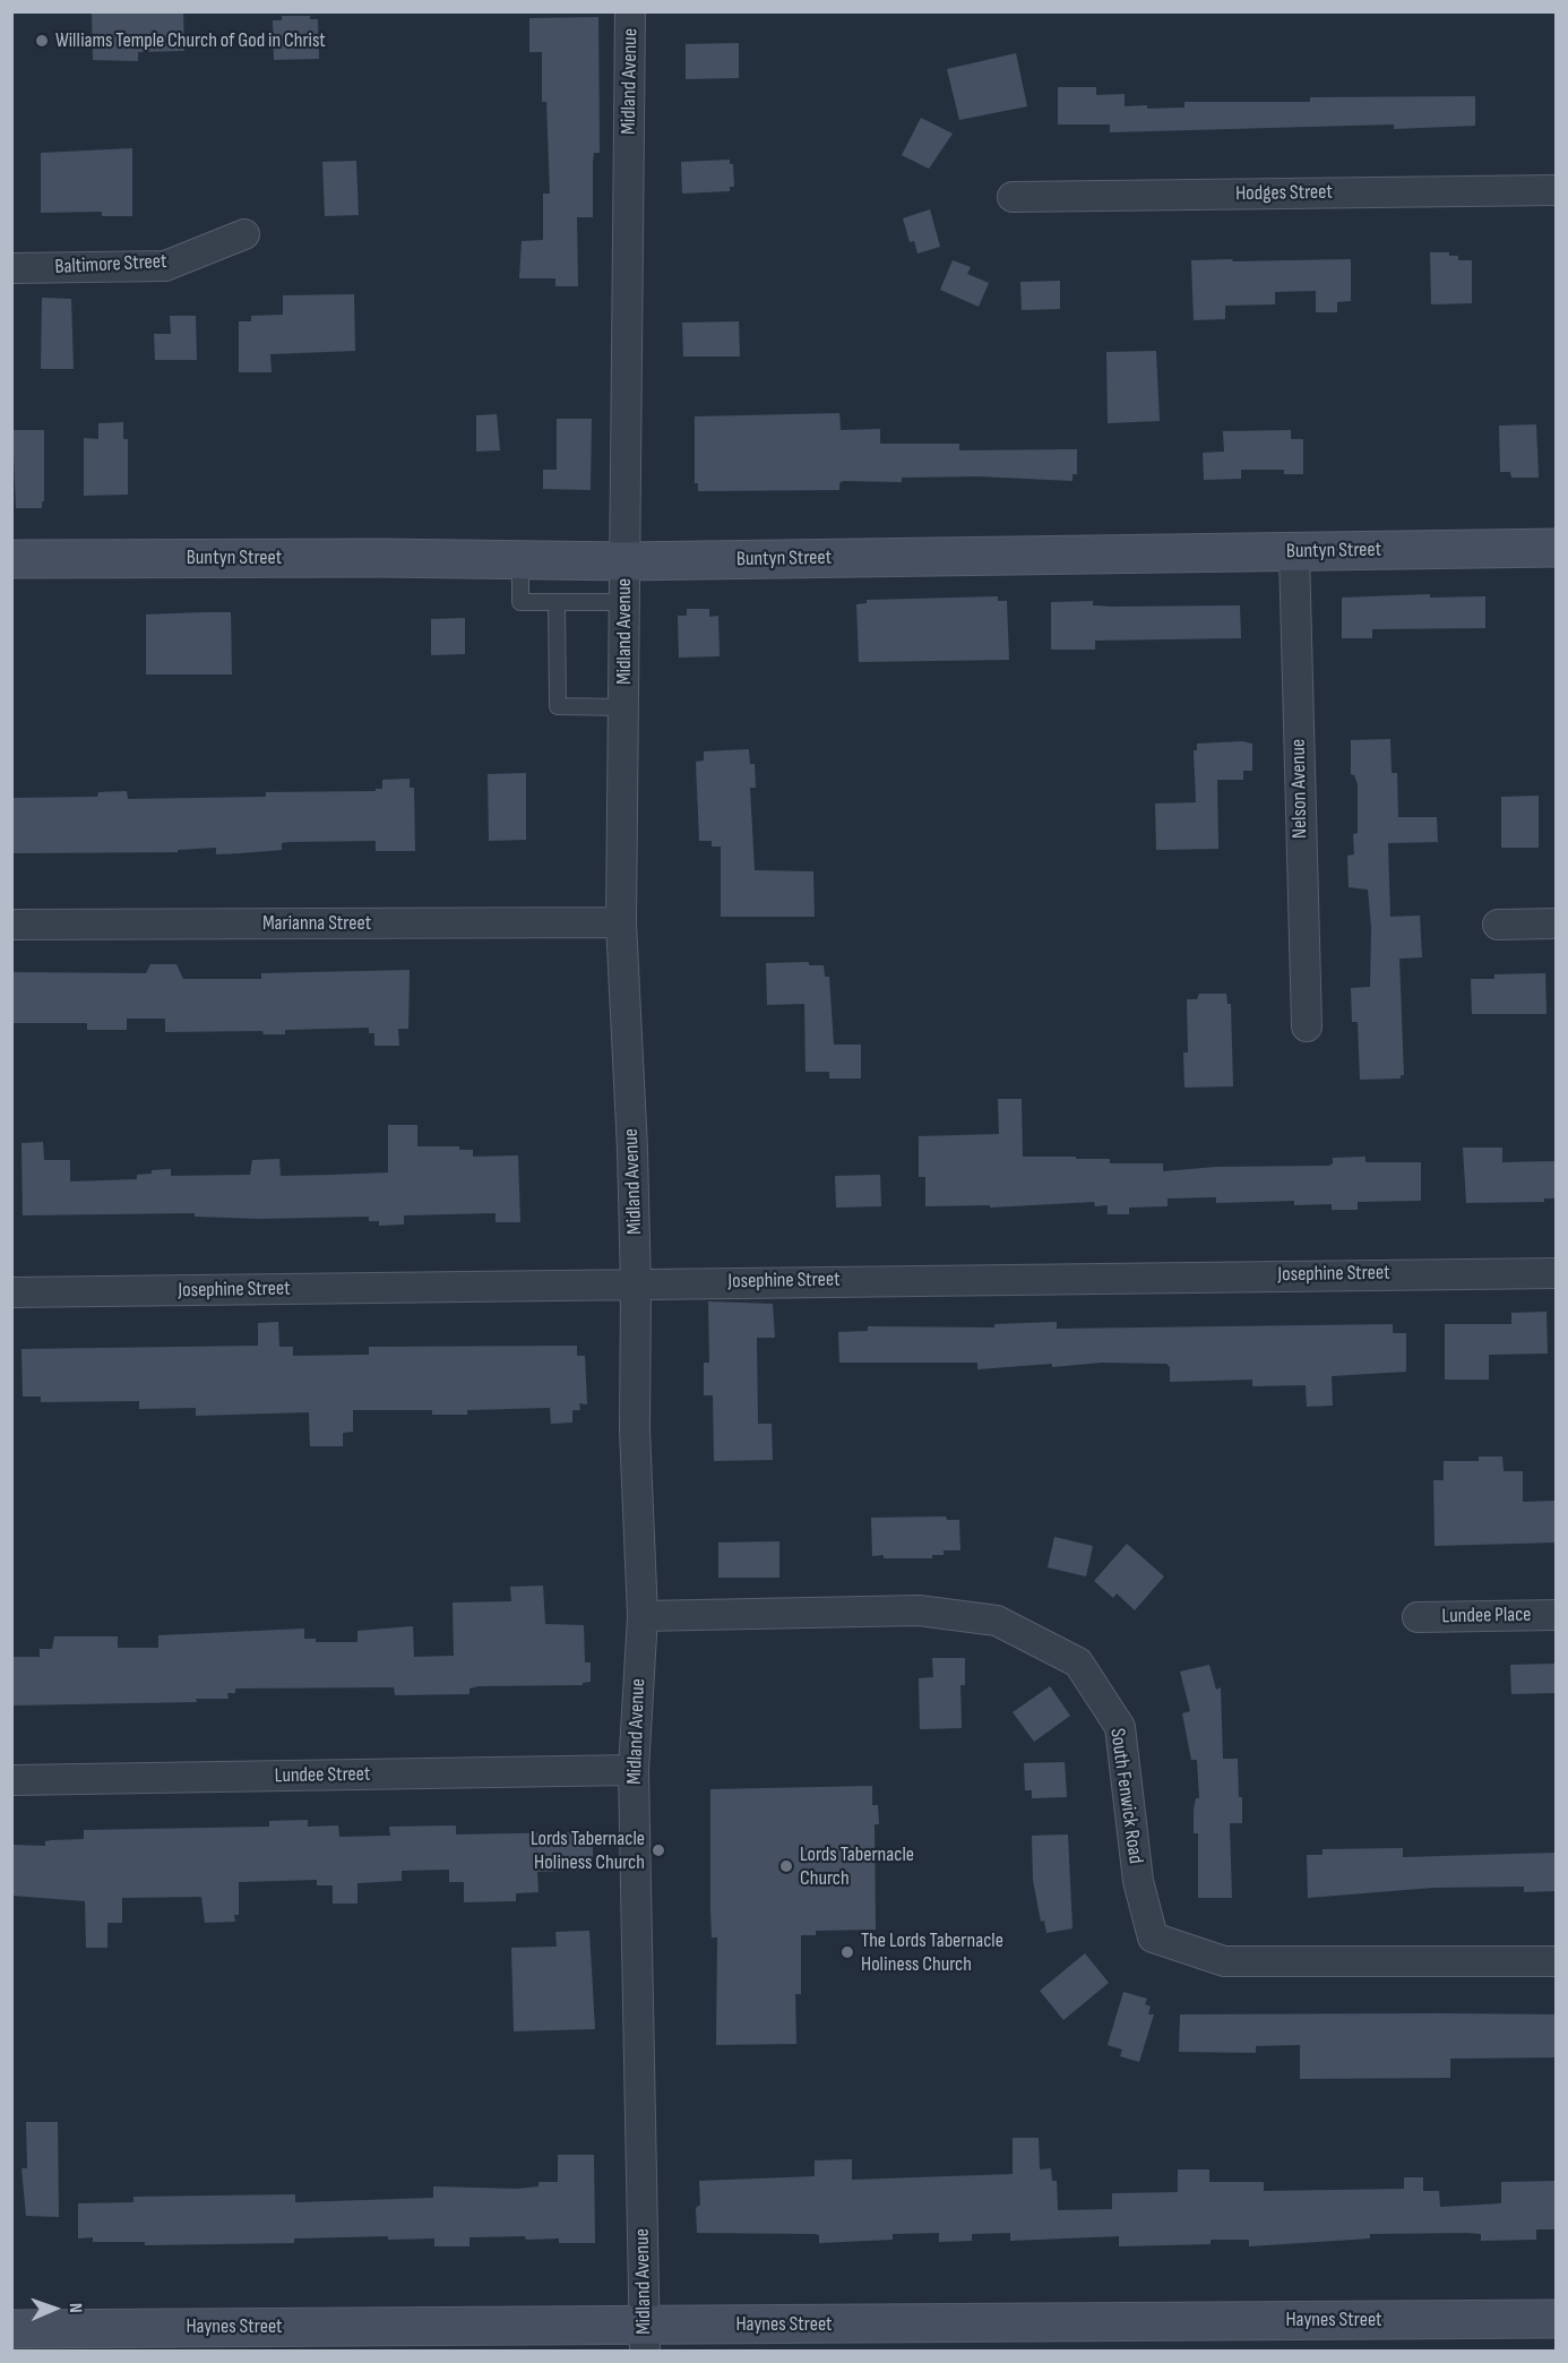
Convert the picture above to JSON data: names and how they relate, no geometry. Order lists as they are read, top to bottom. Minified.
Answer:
{"streets":{"street":["Midland Avenue","Hodges Street","Baltimore Street","Buntyn Street","Nelson Avenue","Marianna Street","Josephine Street","Lundee Place","Lundee Street","South Fenwick Road","Haynes Street"]},"crossings":[["Midland Avenue","Buntyn Street"],["Midland Avenue","Marianna Street"],["Midland Avenue","Josephine Street"],["Midland Avenue","Lundee Street"],["Midland Avenue","South Fenwick Road"],["Midland Avenue","Haynes Street"],["Buntyn Street","Nelson Avenue"]],"places":["Williams Temple Church of God in Christ","Lords Tabernacle Holiness Church","Lords Tabernacle Church","The Lords Tabernacle Holiness Church"],"north":"right"}
